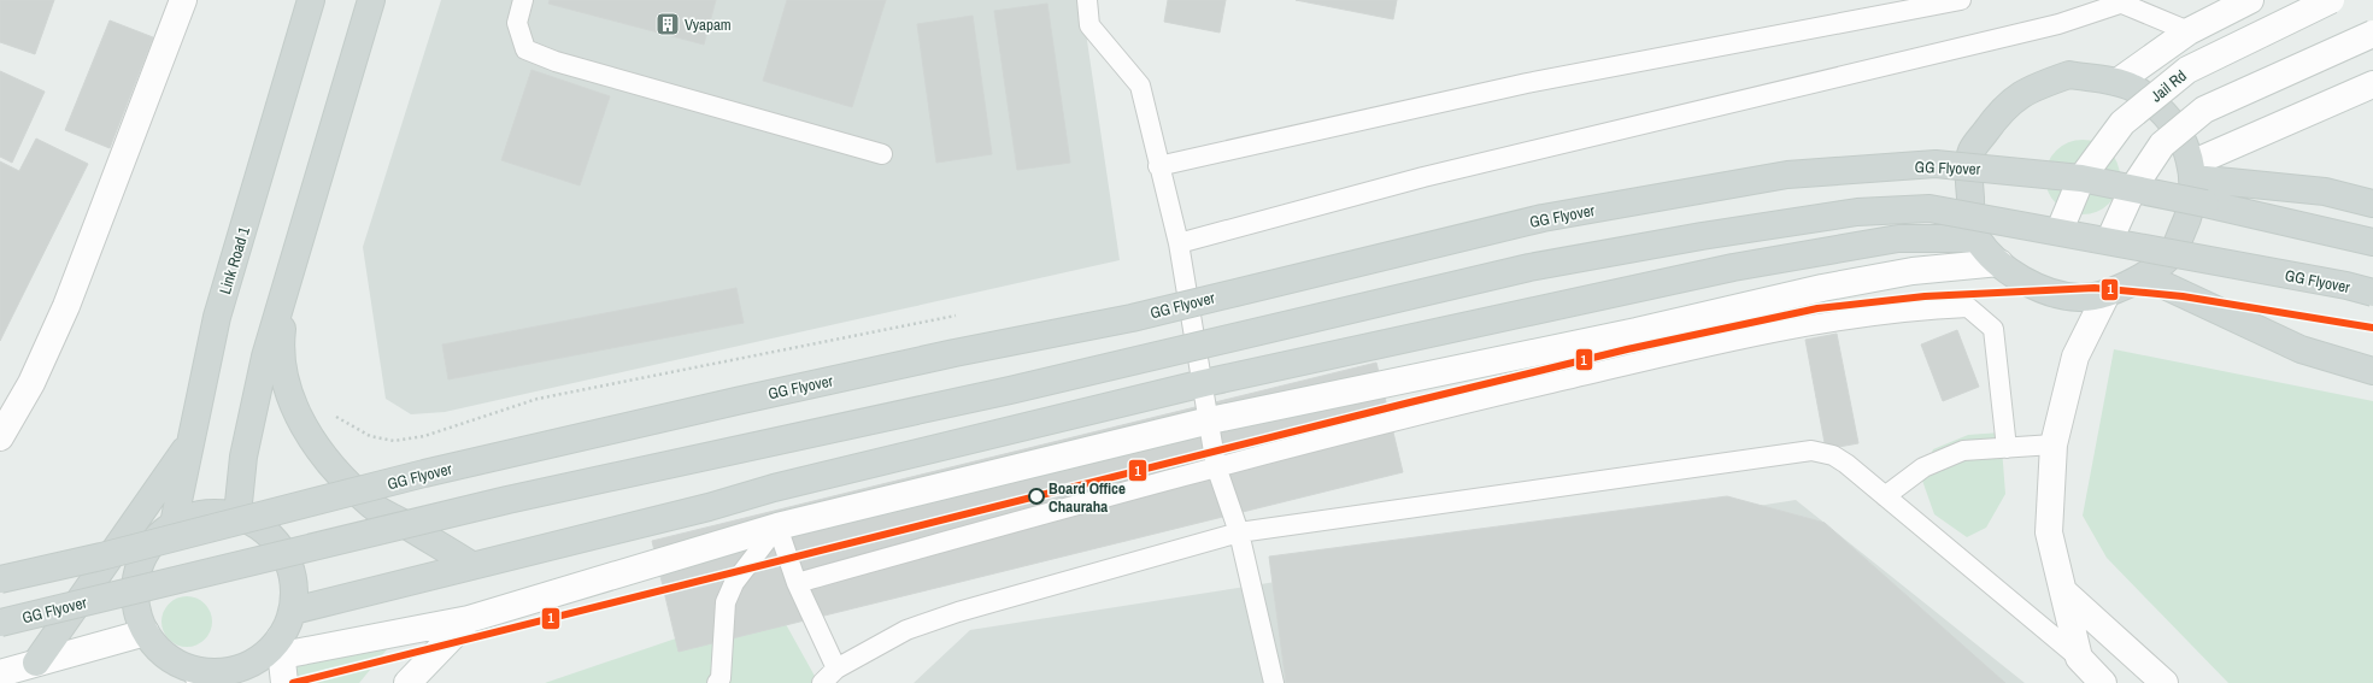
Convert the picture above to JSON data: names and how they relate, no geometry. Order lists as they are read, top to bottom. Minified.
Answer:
{"streets":{"main road":["Jail Rd","GG Flyover","Link Road 1"]},"crossings":[["Jail Rd","GG Flyover"]],"places":{"building":["Vyapam"],"other":["Board Office Chauraha"]},"lines":["metro line 1"]}
